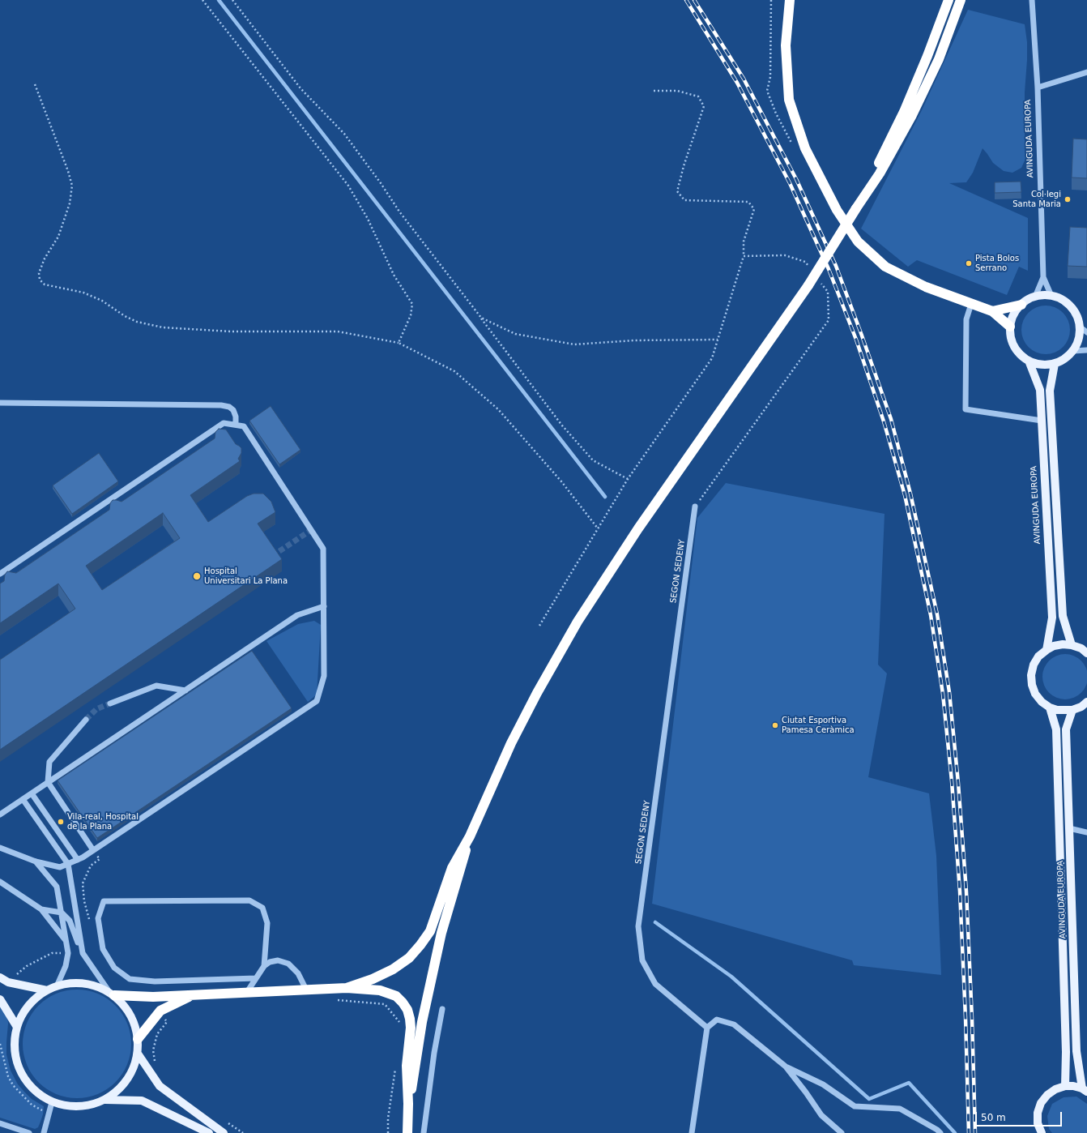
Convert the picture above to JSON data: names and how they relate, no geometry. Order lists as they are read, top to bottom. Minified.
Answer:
{"streets":{"main road":["AVINGUDA EUROPA"],"street":["SEGON SEDENY"]},"places":["Col·legi Santa Maria","Pista Bolos Serrano","Hospital Universitari La Plana","Ciutat Esportiva Pamesa Ceràmica","Vila-real, Hospital de la Plana"],"scale_bar":"50 m"}
